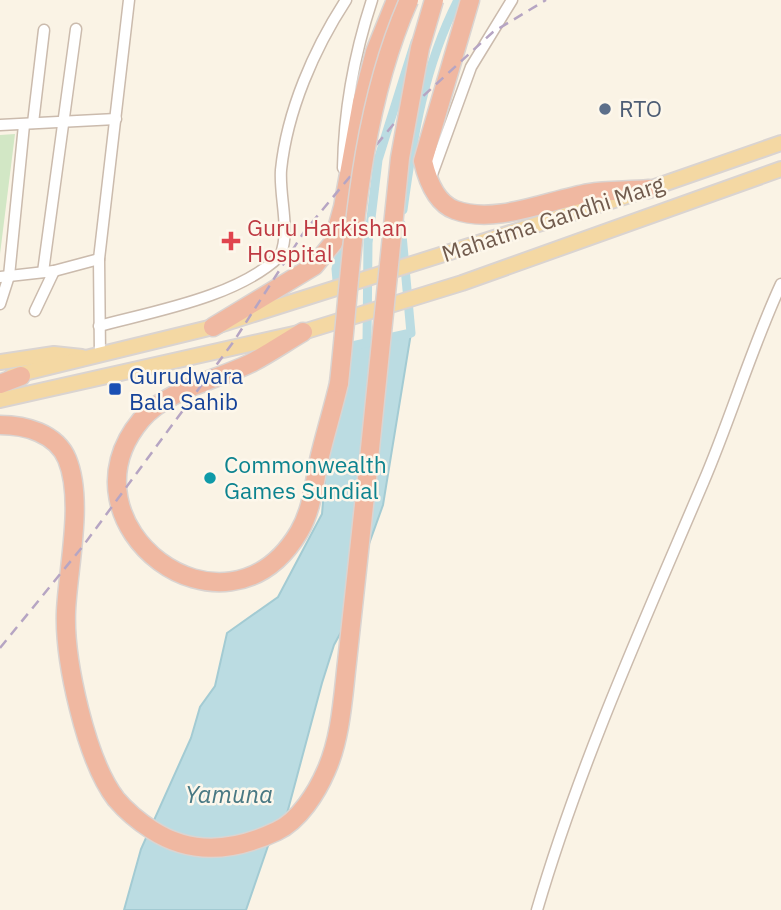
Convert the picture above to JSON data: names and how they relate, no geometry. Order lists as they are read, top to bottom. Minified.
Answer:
{"streets":{"main road":["Mahatma Gandhi Marg"]},"water":["Yamuna"],"places":{"other":["RTO","Commonwealth Games Sundial"],"health":["Guru Harkishan Hospital"],"transit":["Gurudwara Bala Sahib"]}}
